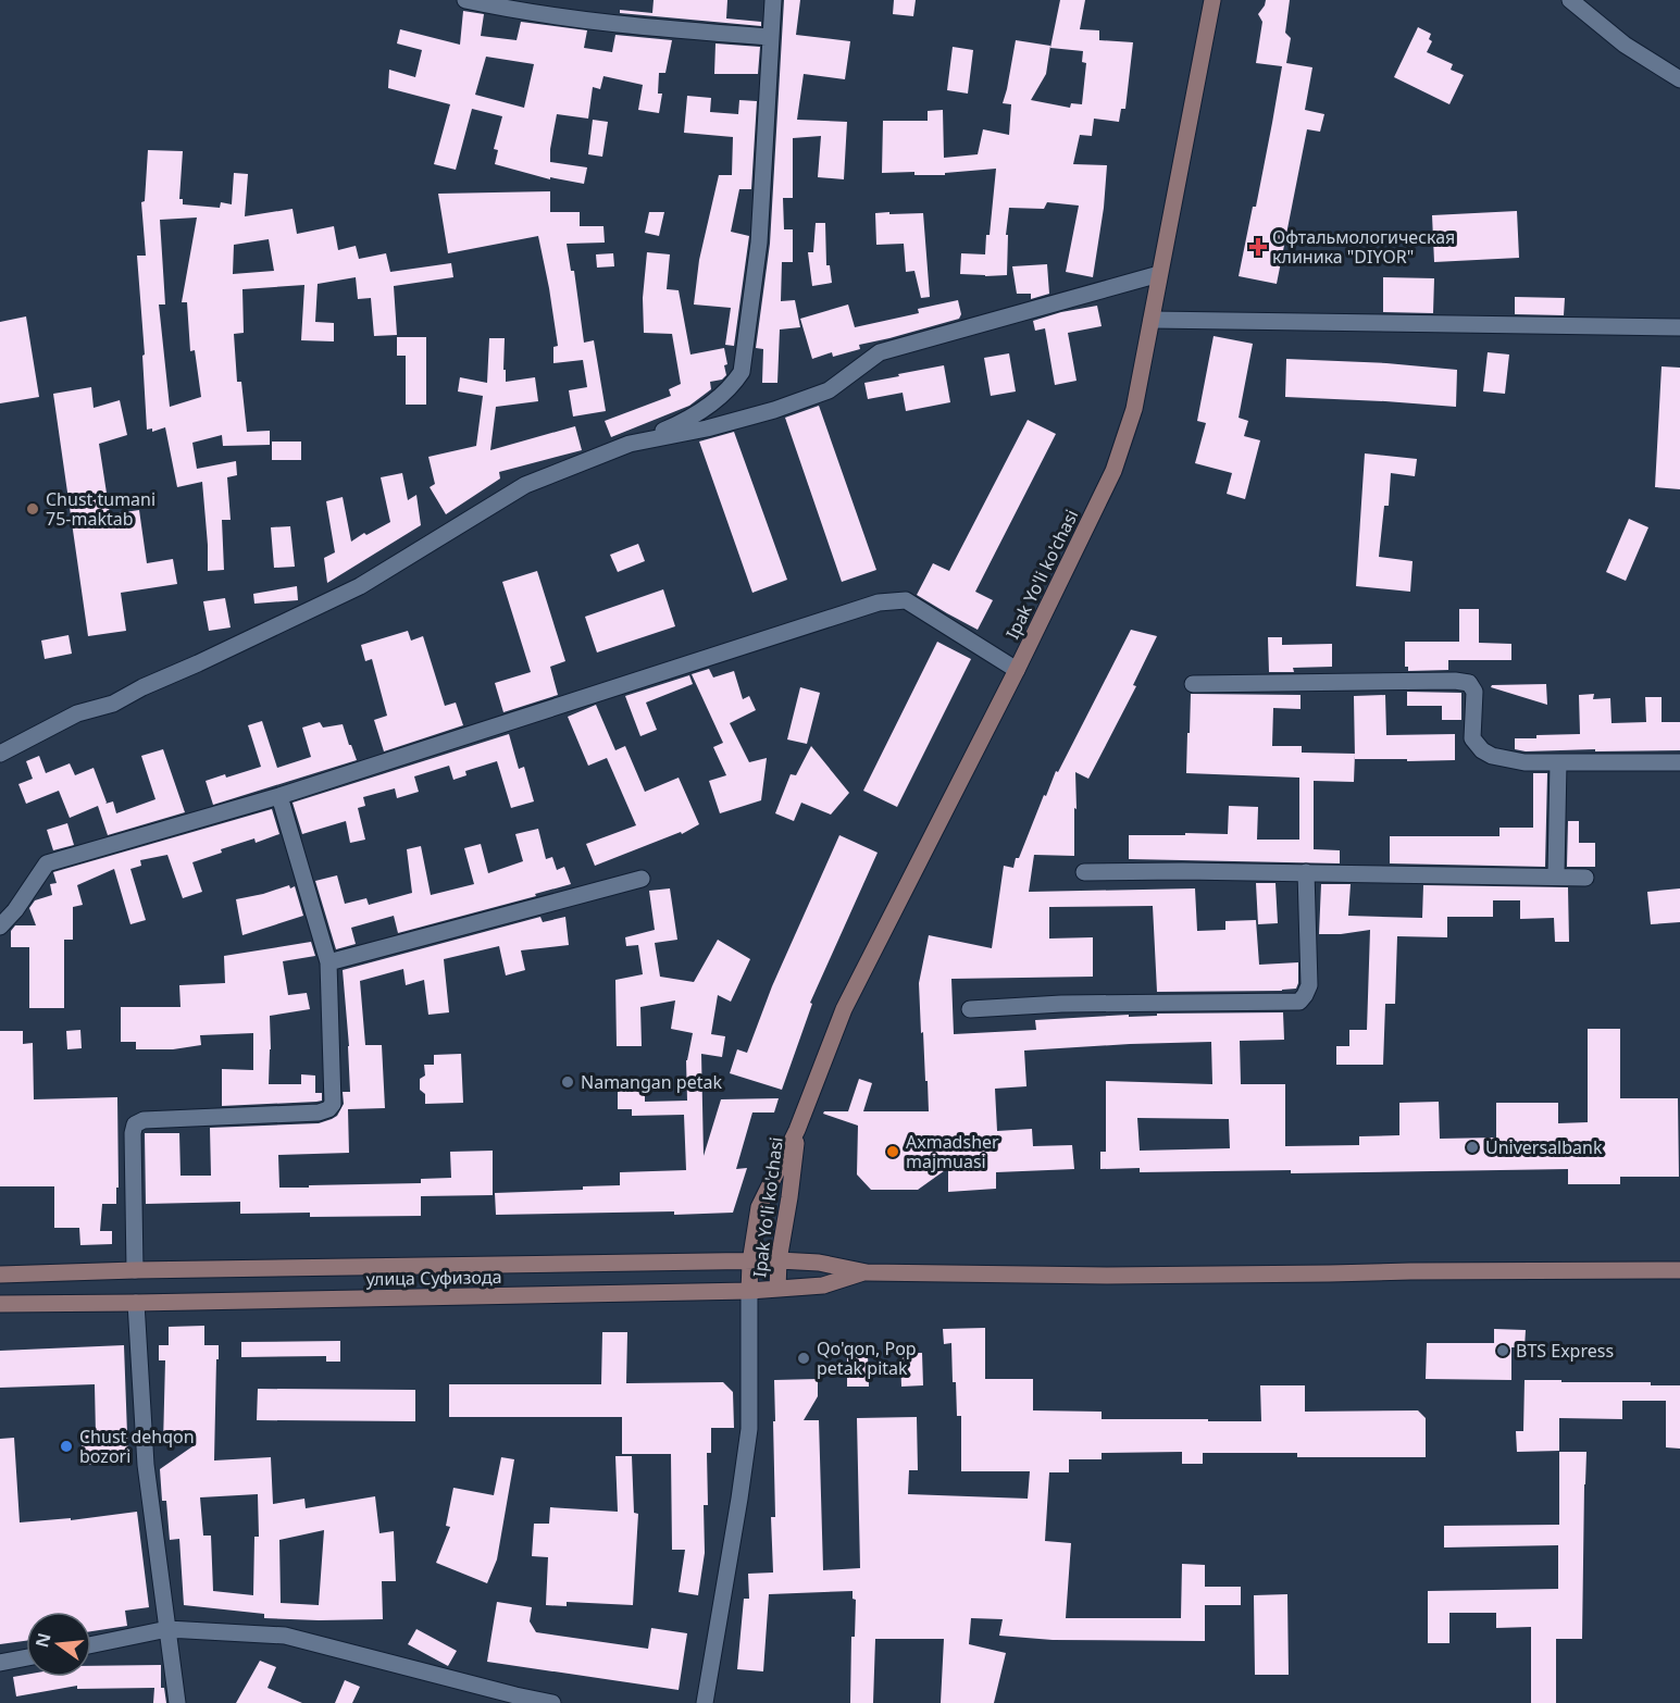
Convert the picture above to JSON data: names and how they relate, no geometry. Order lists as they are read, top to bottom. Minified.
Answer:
{"streets":{"main road":["Ipak Yo'li ko'chasi","улица Суфизода"]},"crossings":[["Ipak Yo'li ko'chasi","улица Суфизода"]],"places":{"health":["Офтальмологическая клиника \"DIYOR\""],"other":["Chust tumani 75-maktab","Namangan petak","Universalbank","Axmadsher majmuasi","BTS Express","Qo'qon, Pop petak pitak","Chust dehqon bozori"]},"north":"left"}
